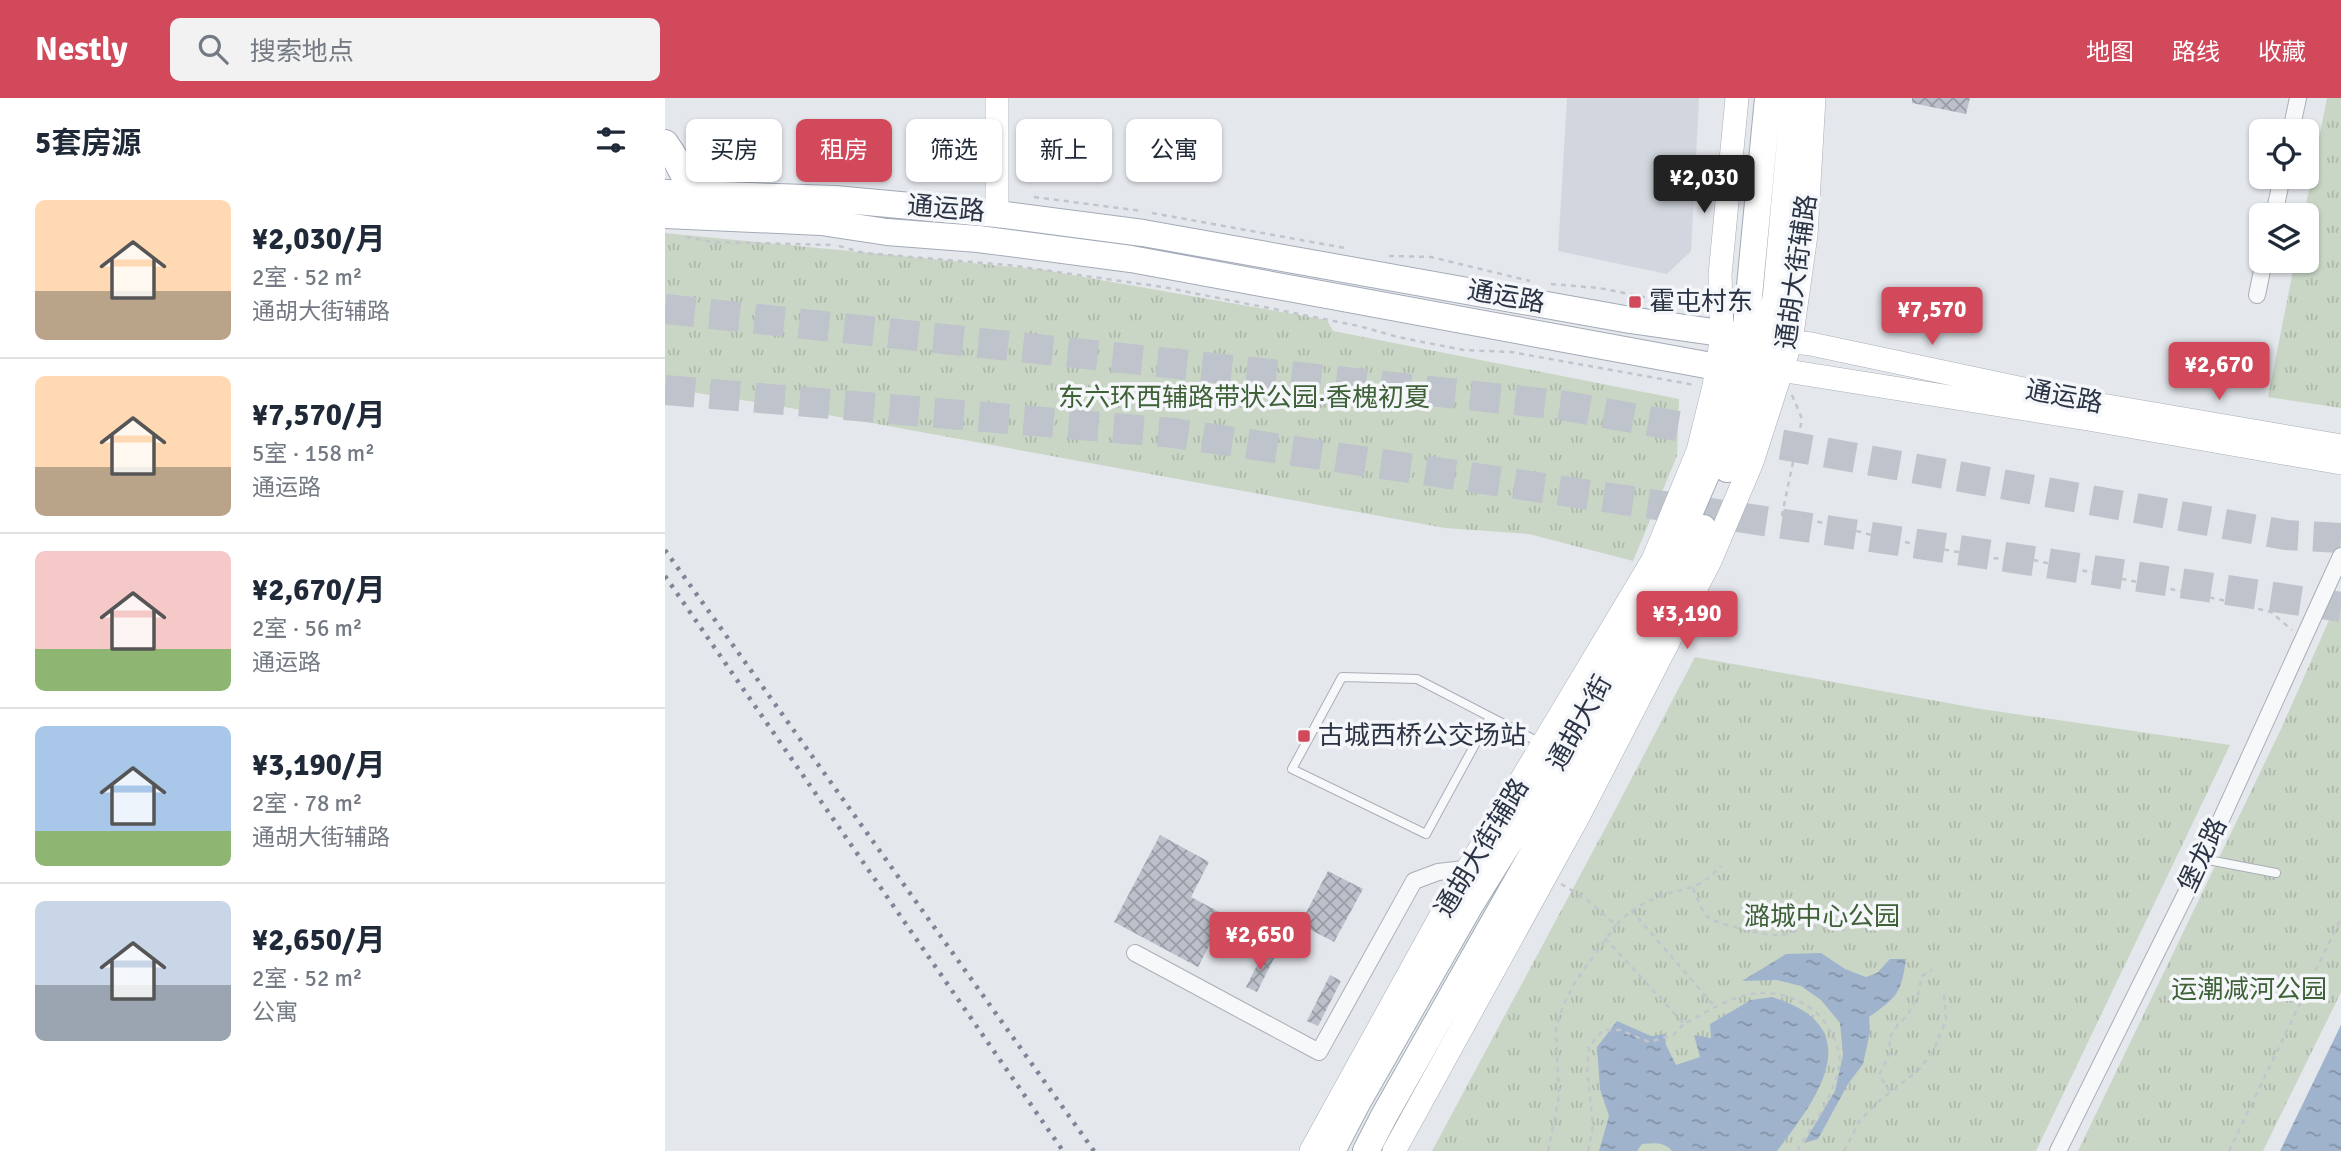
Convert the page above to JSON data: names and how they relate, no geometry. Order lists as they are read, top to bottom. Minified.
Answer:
{"streets":{"main road":["通运路","通胡大街"],"street":["通胡大街辅路","堡龙路"]},"crossings":[["通运路","通胡大街辅路"],["通运路","通胡大街"],["通胡大街辅路","通胡大街"]],"parks":["东六环西辅路带状公园·香槐初夏","潞城中心公园","运潮减河公园"],"places":{"transit":["霍屯村东","古城西桥公交场站"]},"page":{"header":"Nestly","search":"搜索地点","nav":["地图","路线","收藏"],"heading":"5套房源","chip":["买房","租房","筛选","新上","公寓"],"price":["¥2,030","¥7,570","¥2,670","¥3,190","¥2,650"],"list":[{"name":"¥2,030/月","note":"2室 · 52 m² · 通胡大街辅路"},{"name":"¥7,570/月","note":"5室 · 158 m² · 通运路"},{"name":"¥2,670/月","note":"2室 · 56 m² · 通运路"},{"name":"¥3,190/月","note":"2室 · 78 m² · 通胡大街辅路"},{"name":"¥2,650/月","note":"2室 · 52 m² · 公寓"}]}}
